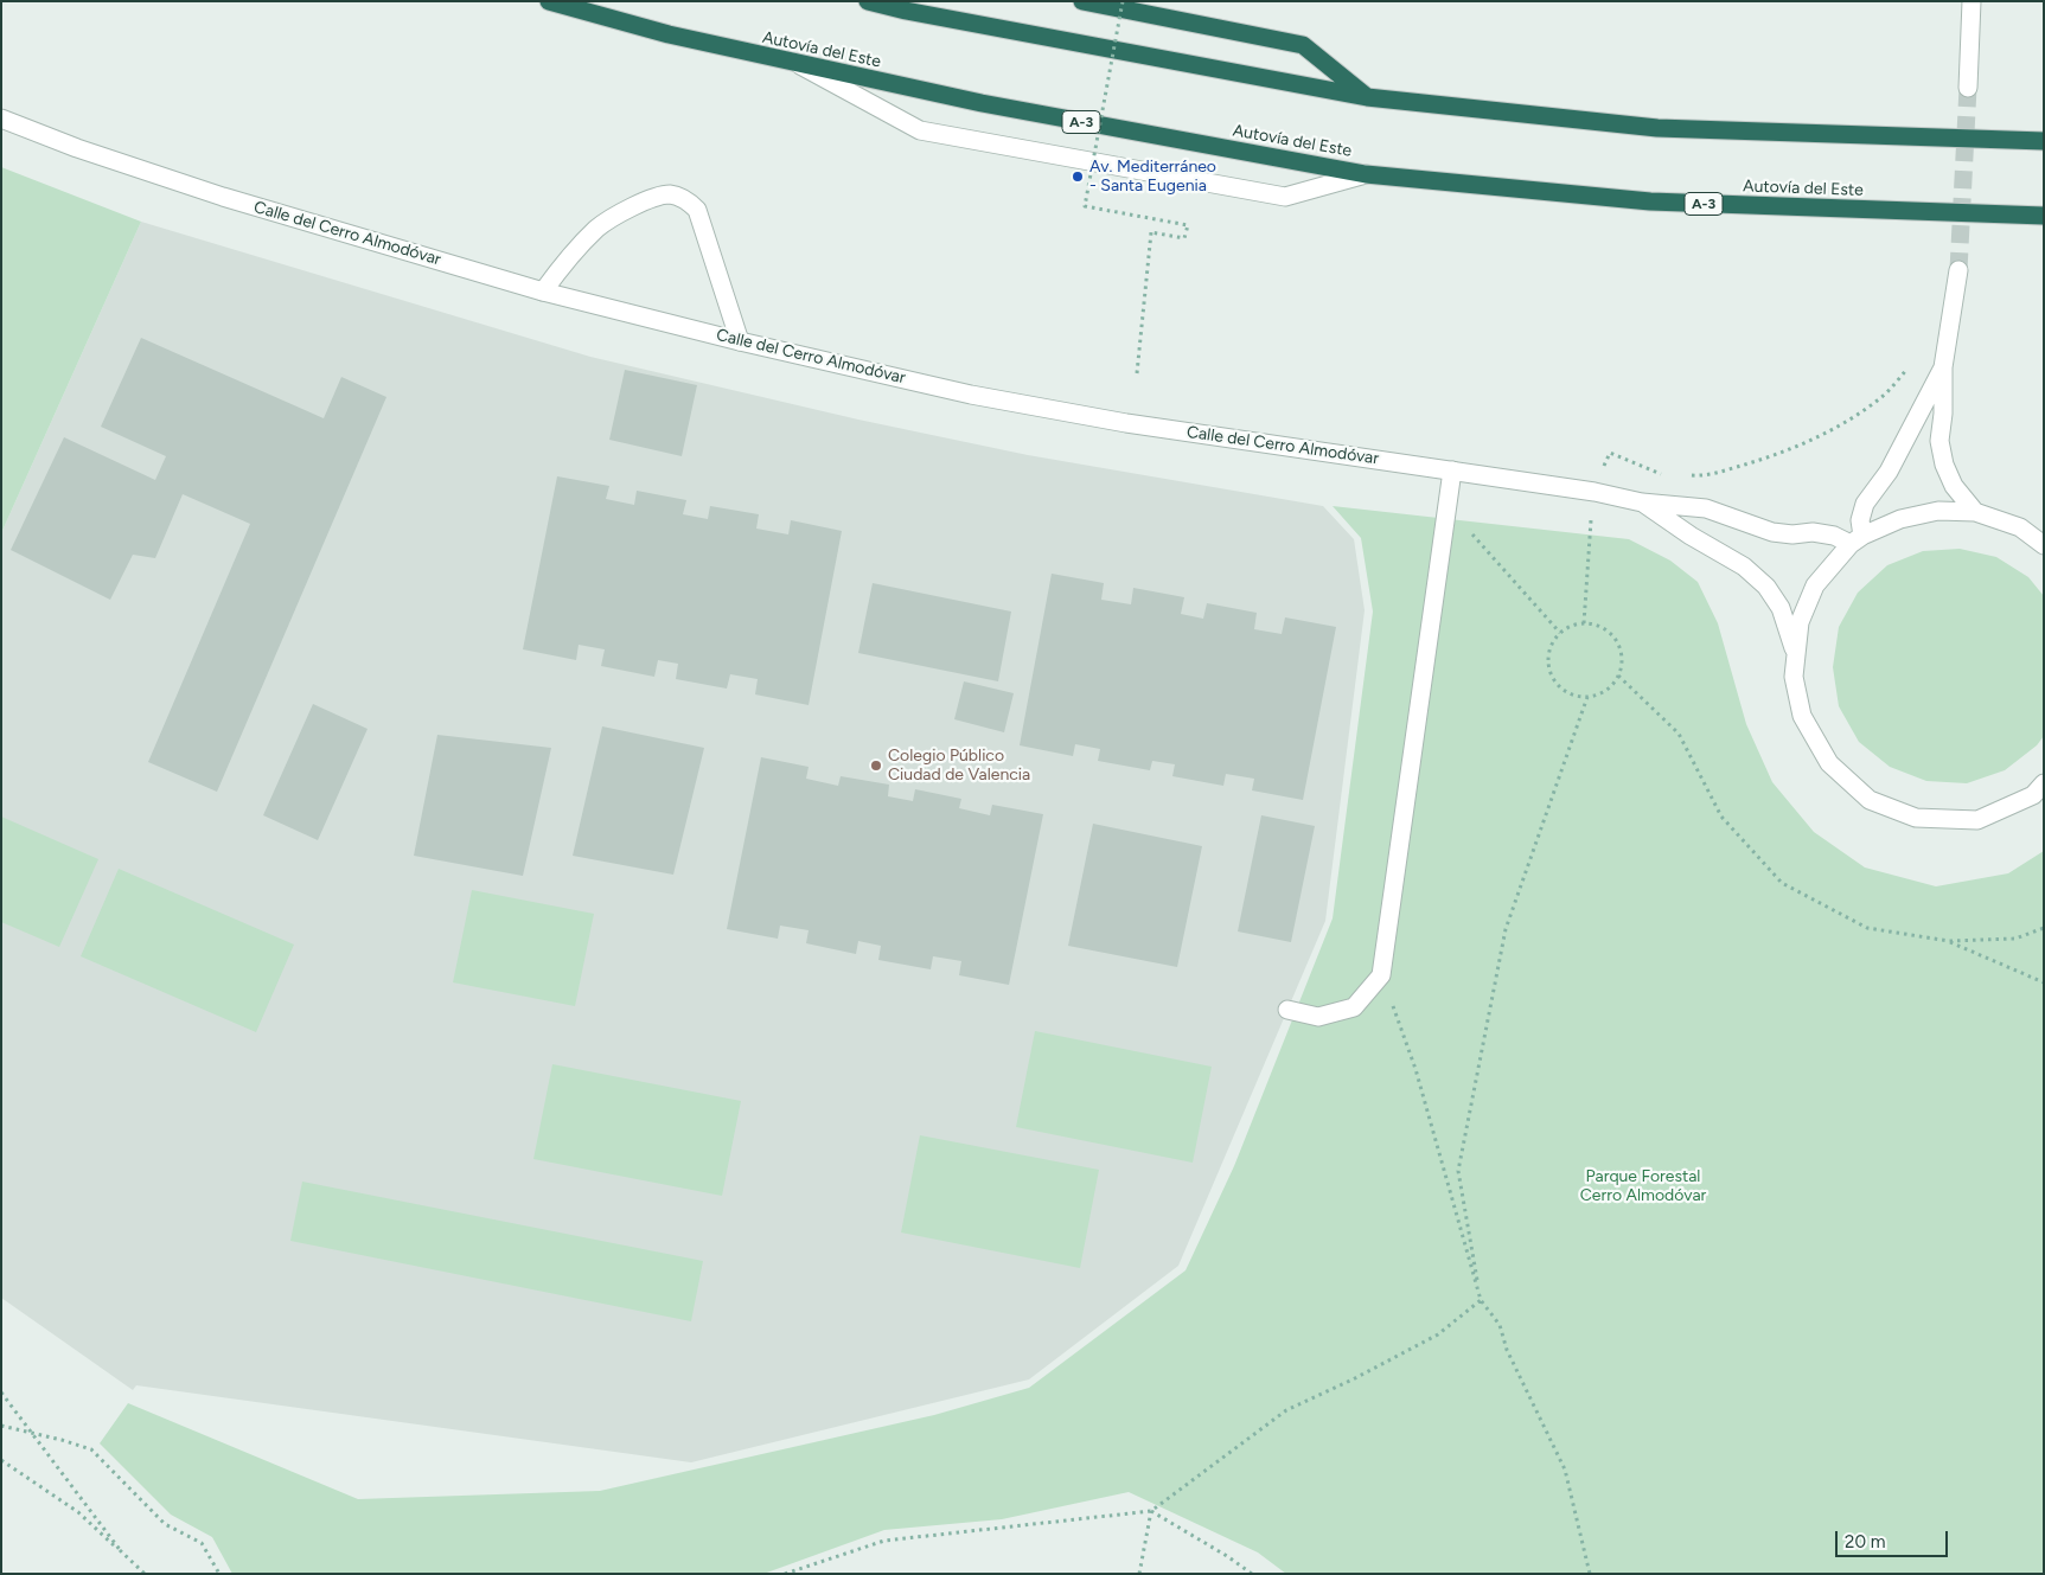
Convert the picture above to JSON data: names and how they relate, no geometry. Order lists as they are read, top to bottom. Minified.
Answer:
{"streets":{"highway":["Autovía del Este","A-3"],"street":["Calle del Cerro Almodóvar"]},"parks":["Parque Forestal Cerro Almodóvar"],"places":["Av. Mediterráneo - Santa Eugenia","Colegio Público Ciudad de Valencia"],"scale_bar":"20 m"}
